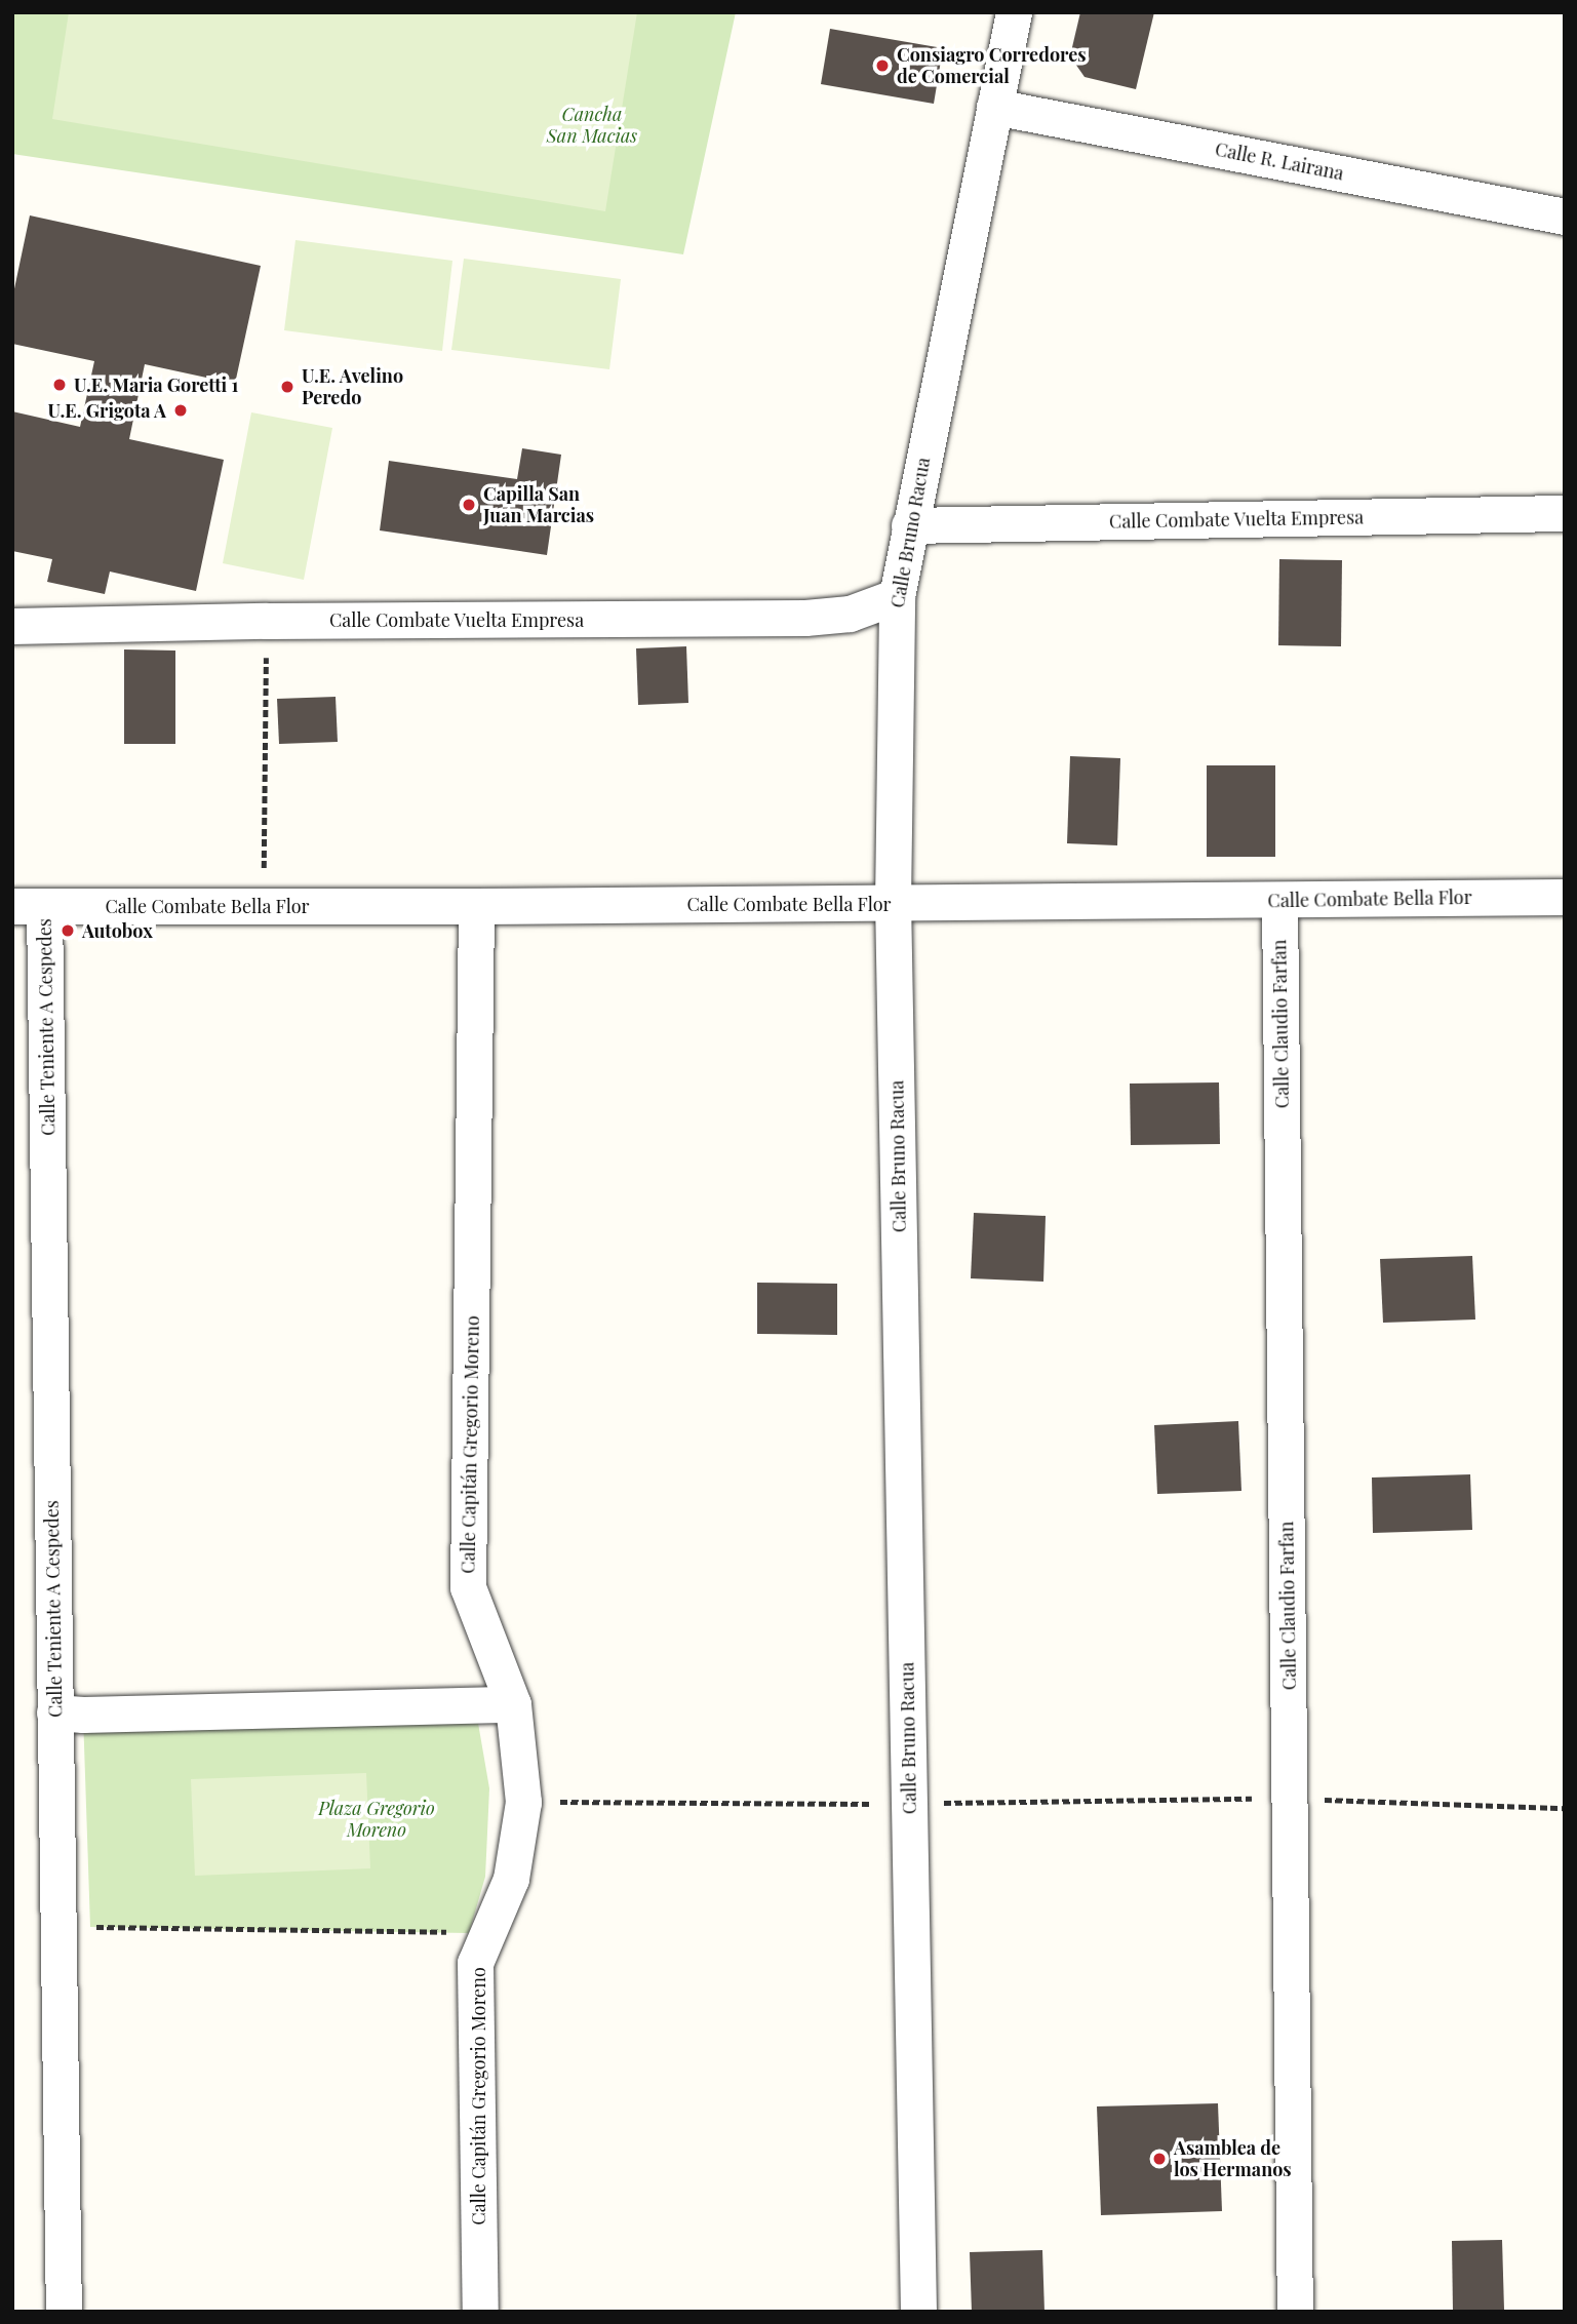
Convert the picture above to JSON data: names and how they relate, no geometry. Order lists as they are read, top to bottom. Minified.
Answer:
{"streets":{"street":["Calle R. Lairana","Calle Combate Vuelta Empresa","Calle Bruno Racua","Calle Combate Bella Flor","Calle Claudio Farfan","Calle Teniente A Cespedes","Calle Capitán Gregorio Moreno"]},"crossings":[["Calle R. Lairana","Calle Bruno Racua"],["Calle Combate Vuelta Empresa","Calle Bruno Racua"],["Calle Bruno Racua","Calle Combate Bella Flor"],["Calle Combate Bella Flor","Calle Claudio Farfan"],["Calle Combate Bella Flor","Calle Teniente A Cespedes"],["Calle Combate Bella Flor","Calle Capitán Gregorio Moreno"]],"parks":["Cancha San Macias","Plaza Gregorio Moreno"],"places":["Consiagro Corredores de Comercial","U.E. Maria Goretti 1","U.E. Avelino Peredo","U.E. Grigota A","Capilla San Juan Marcias","Autobox","Asamblea de los Hermanos"]}
